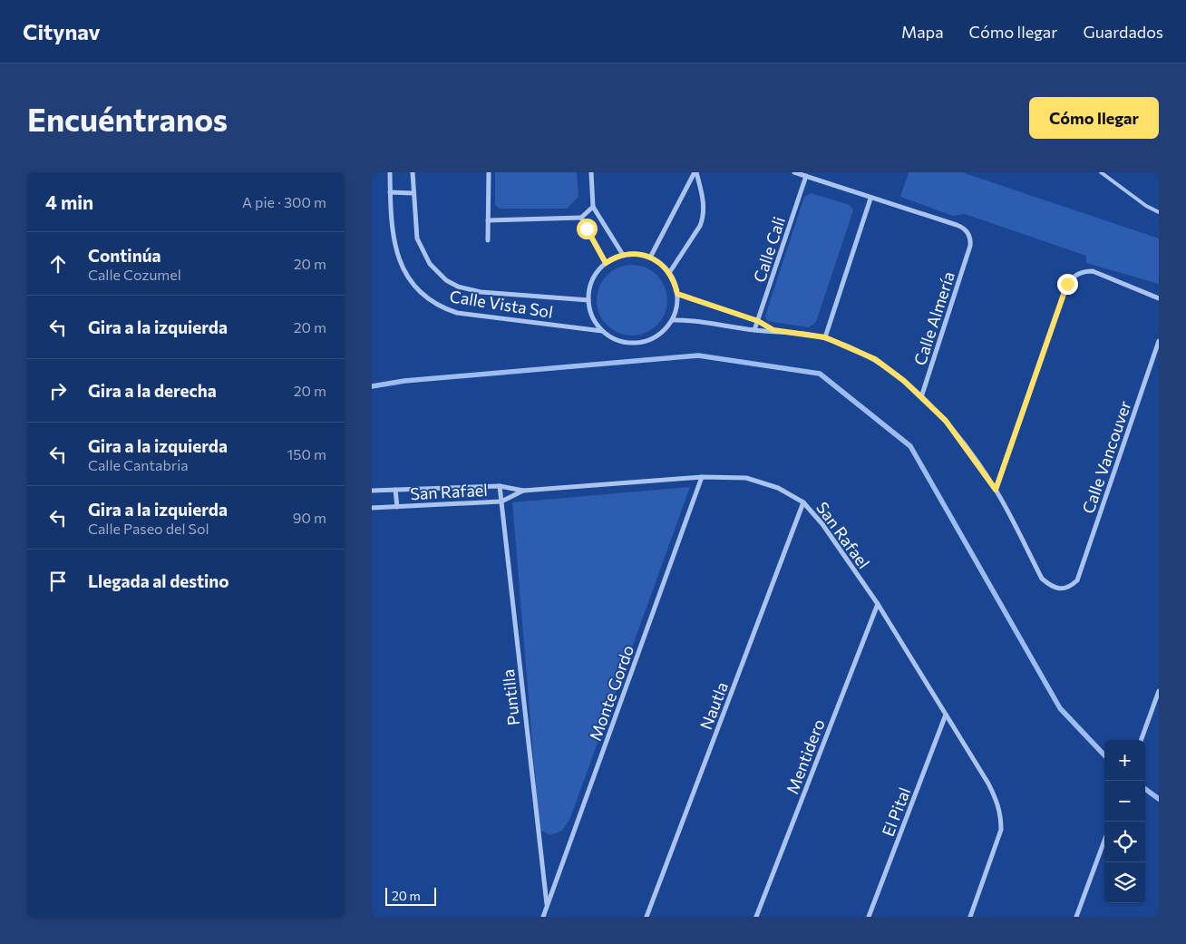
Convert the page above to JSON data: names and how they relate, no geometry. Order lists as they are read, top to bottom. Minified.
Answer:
{"streets":{"street":["Calle Cali","Calle Vista Sol","Calle Almería","Calle Vancouver","San Rafael","Monte Gordo","Puntilla","Nautla","Mentidero","El Pital"]},"crossings":[["San Rafael","Monte Gordo"],["San Rafael","Puntilla"],["San Rafael","Nautla"],["San Rafael","Mentidero"],["San Rafael","El Pital"],["Monte Gordo","Puntilla"]],"scale_bar":"20 m","page":{"header":"Citynav","nav":["Mapa","Cómo llegar","Guardados"],"buttons":"Cómo llegar","title":"Encuéntranos","heading":["4 min","A pie · 300 m"],"list":[["Continúa","Calle Cozumel","20 m"],["Gira a la izquierda","20 m"],["Gira a la derecha","20 m"],["Gira a la izquierda","Calle Cantabria","150 m"],["Gira a la izquierda","Calle Paseo del Sol","90 m"],"Llegada al destino"],"map_buttons":["+","−"],"scale":"20 m"}}
